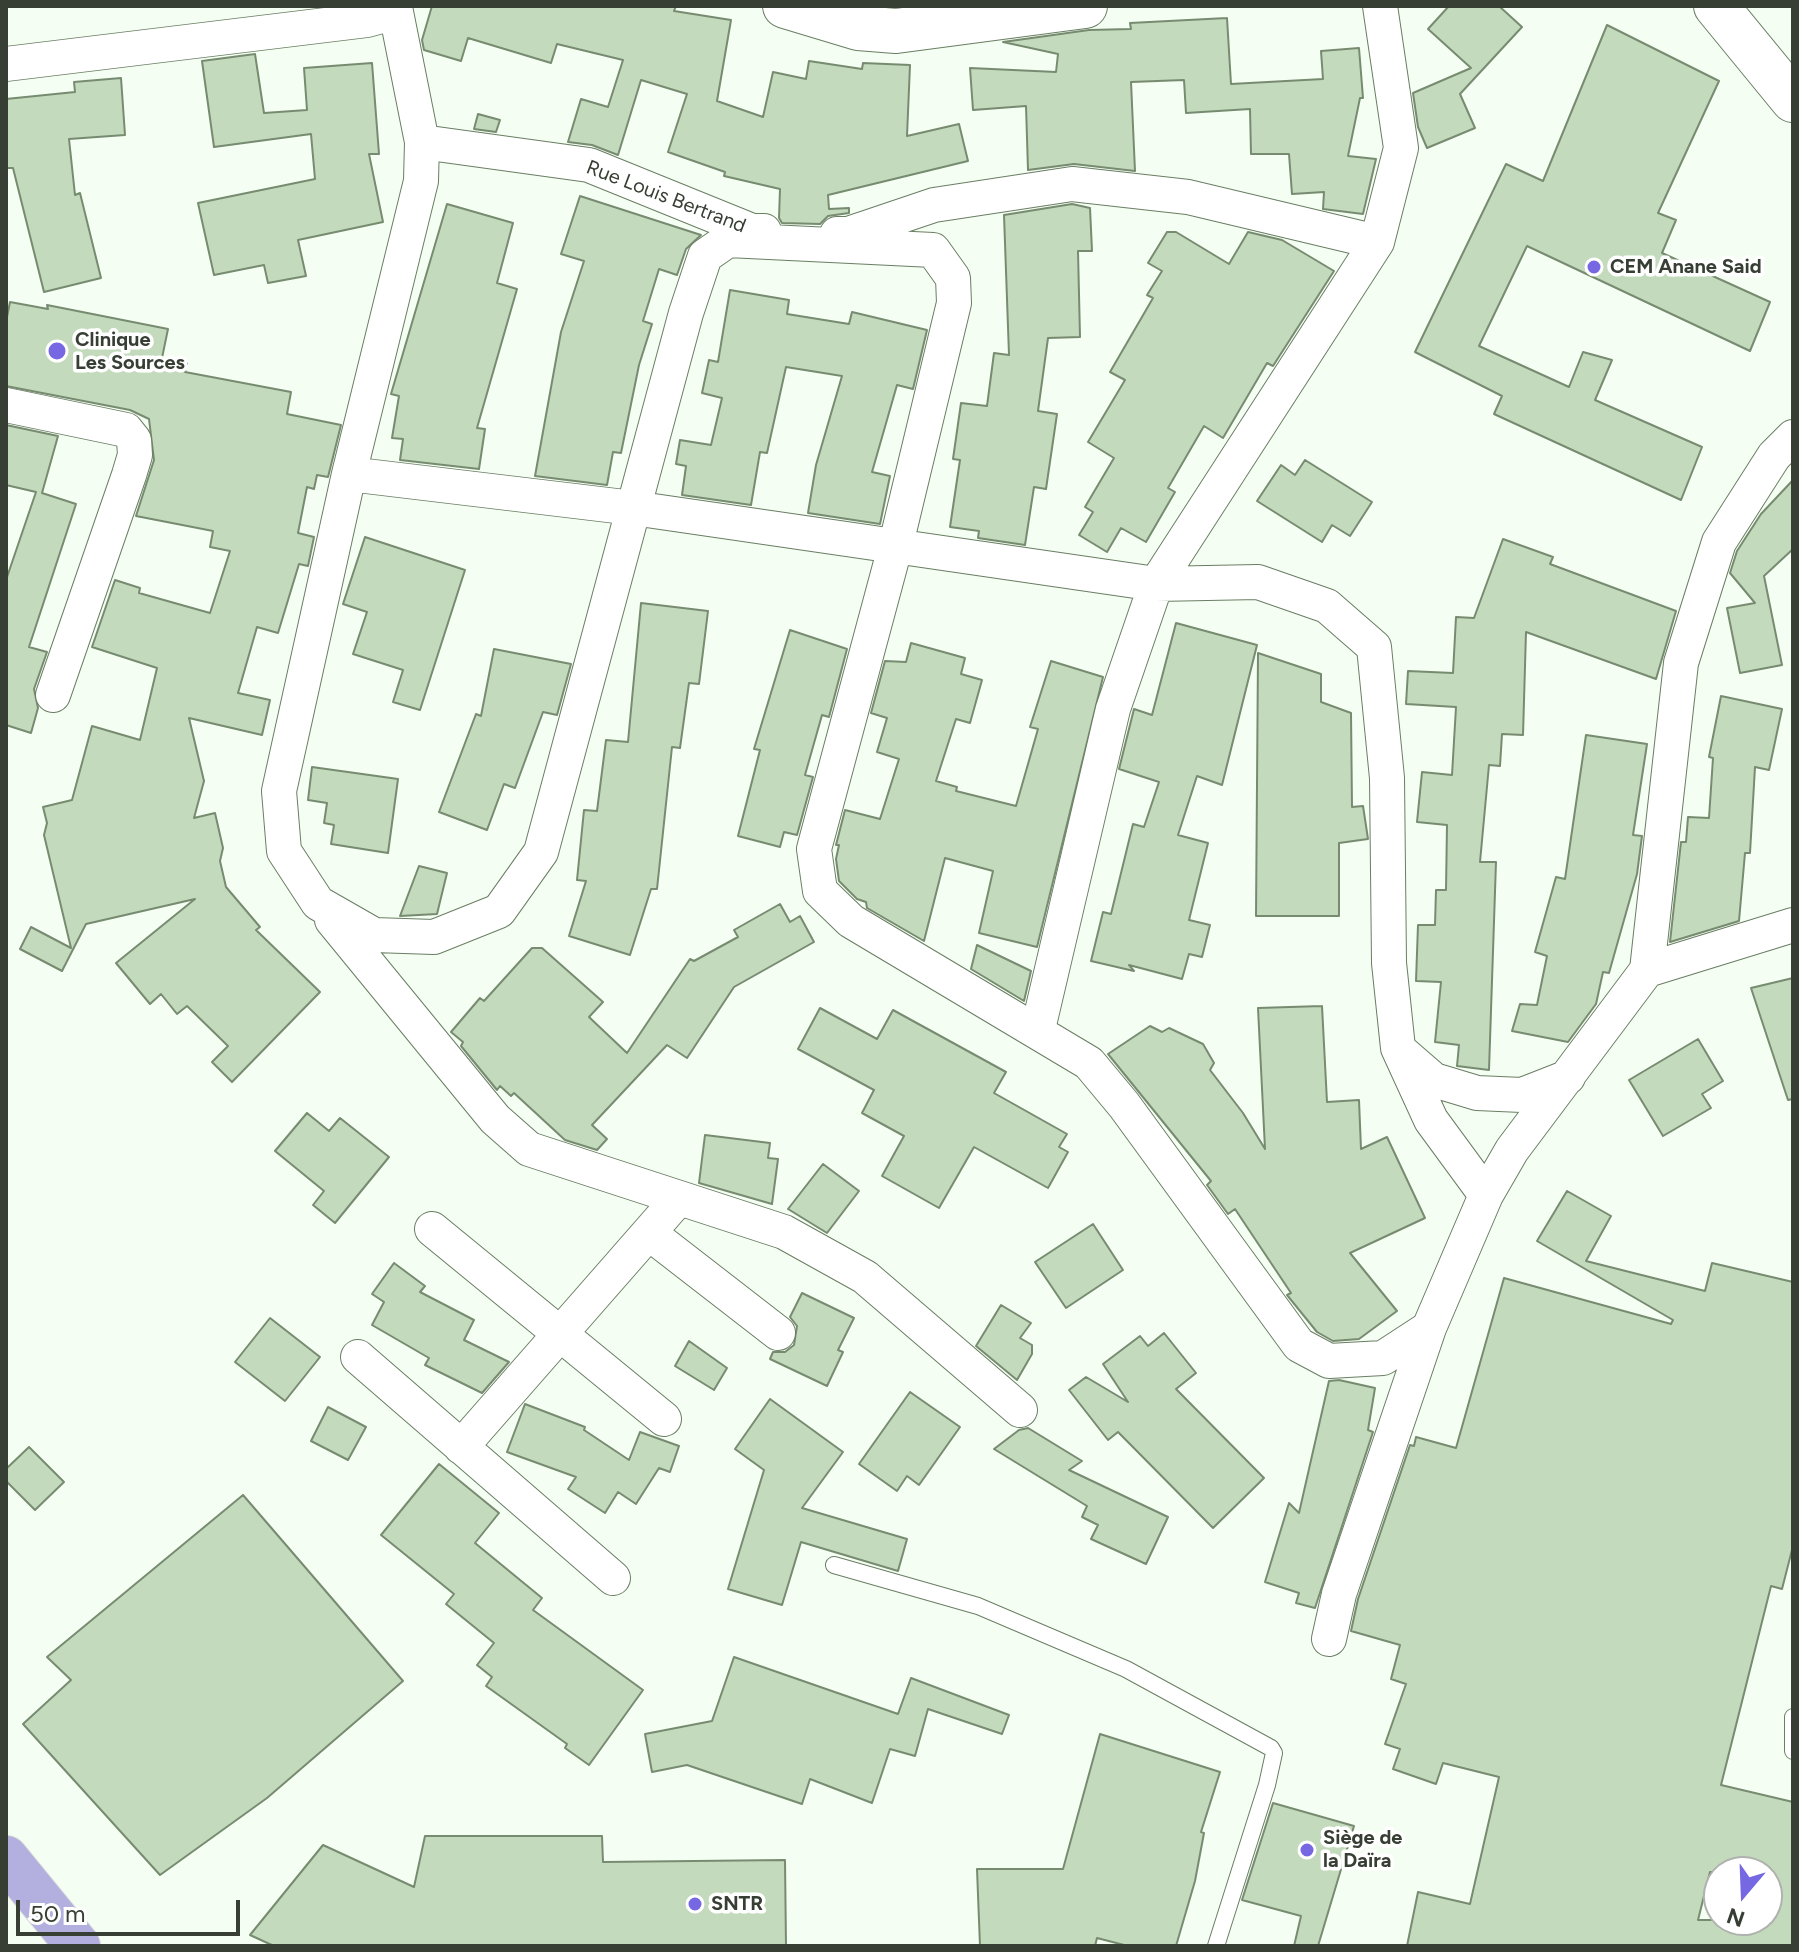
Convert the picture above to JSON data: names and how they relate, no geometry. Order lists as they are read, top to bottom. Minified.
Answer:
{"streets":{"street":["Rue Louis Bertrand"]},"places":["CEM Anane Said","Clinique Les Sources","Siège de la Daïra","SNTR"],"scale_bar":"50 m","north":"bottom"}
